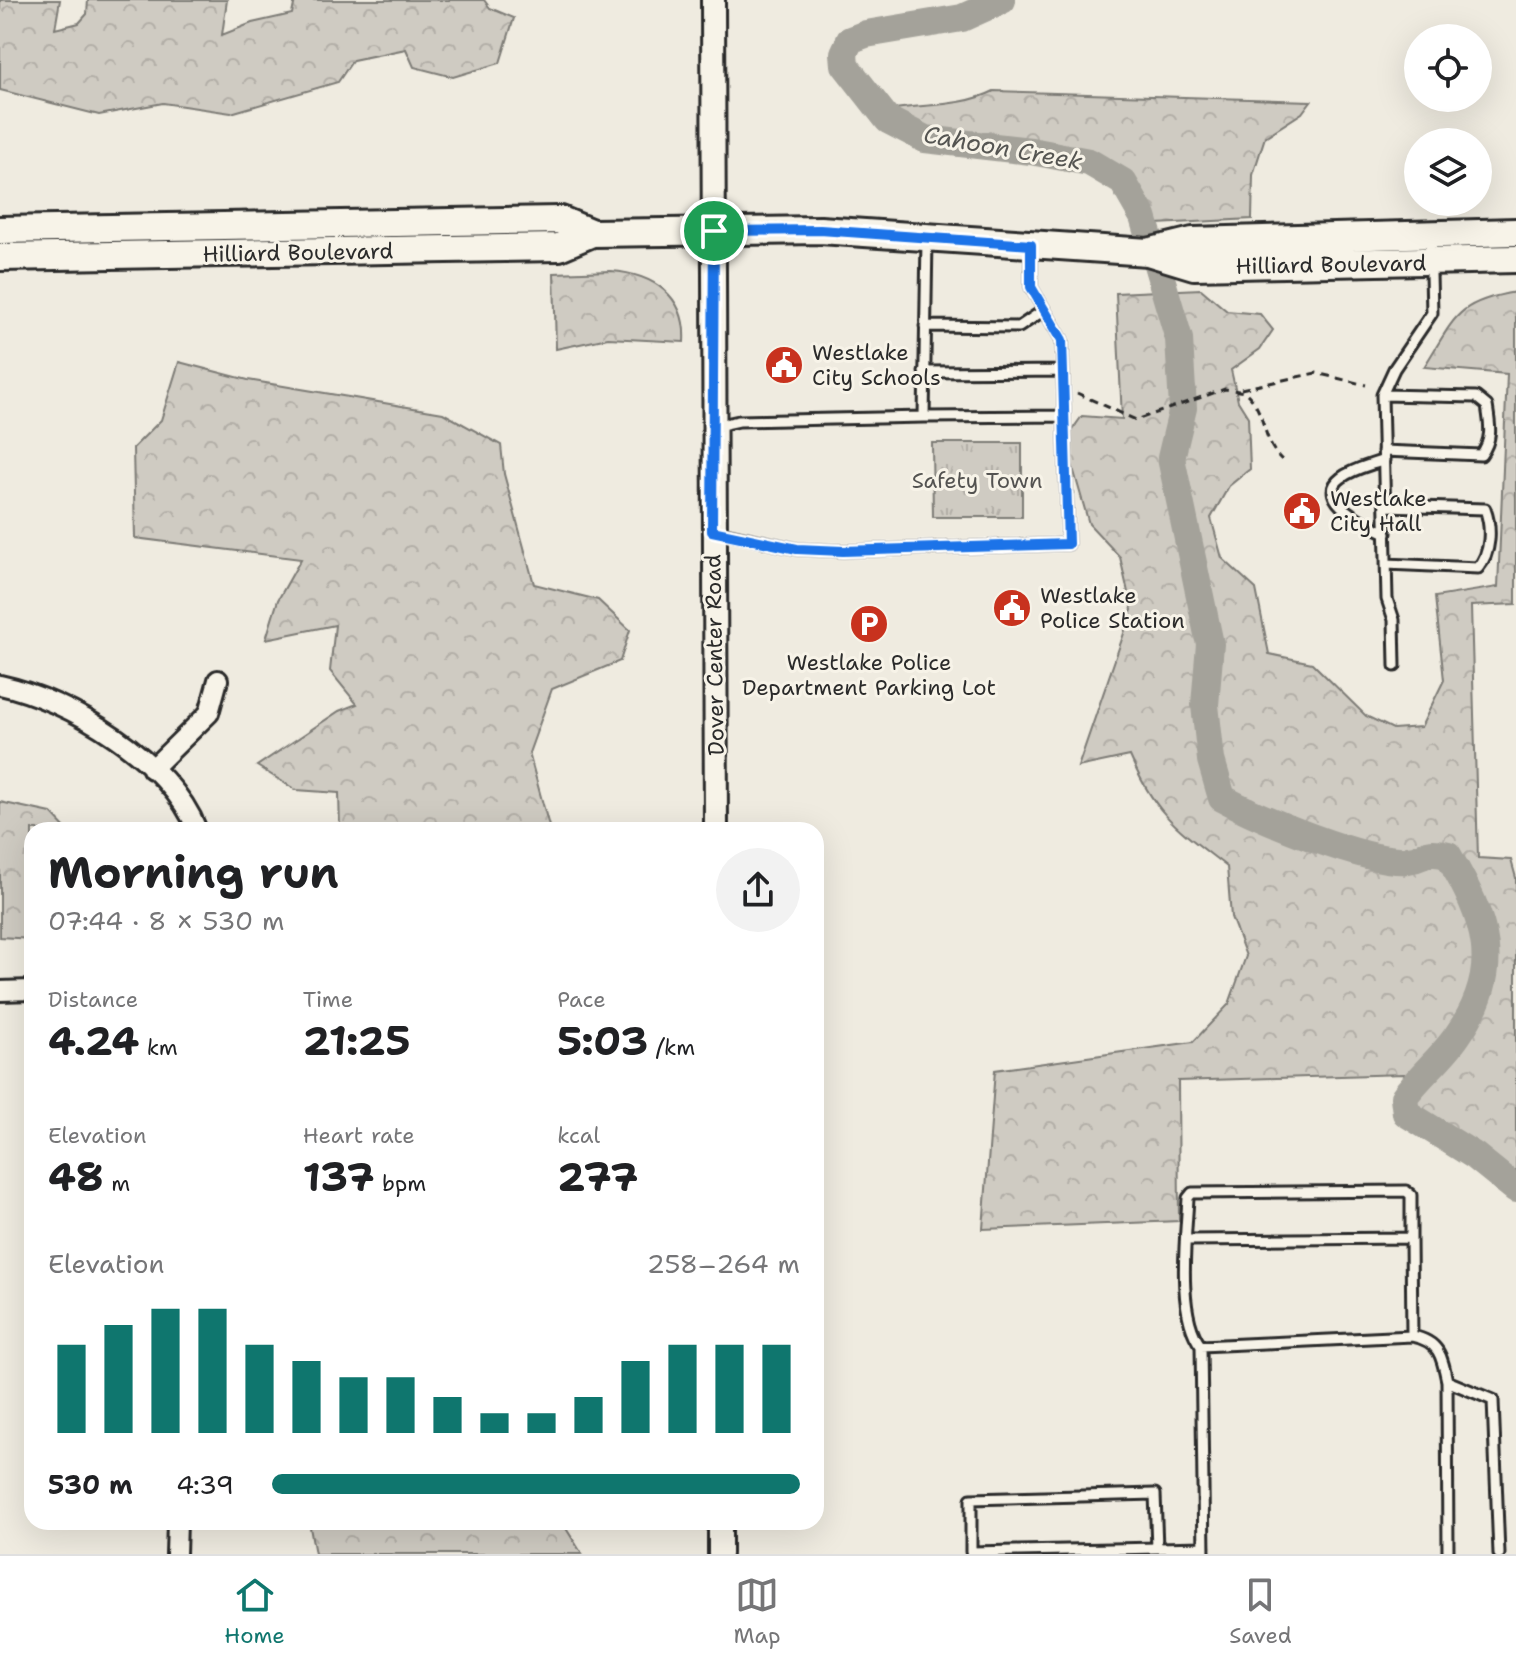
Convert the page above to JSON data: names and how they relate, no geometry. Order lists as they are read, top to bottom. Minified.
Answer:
{"streets":{"main road":["Hilliard Boulevard"],"street":["Dover Center Road"]},"crossings":[["Hilliard Boulevard","Dover Center Road"]],"water":["Cahoon Creek"],"parks":["Safety Town"],"places":{"public building":["Westlake City Schools","Westlake City Hall","Westlake Police Station"],"parking":["Westlake Police Department Parking Lot"]},"page":{"heading":["Morning run","07:44 · 8 × 530 m"],"stats":[["Distance","4.24 km"],["Time","21:25"],["Pace","5:03 /km"],["Elevation","48 m"],["Heart rate","137 bpm"],["kcal","277"]],"chart":["Elevation","258–264 m"],"list":[{"name":"530 m","note":"4:39"}],"tabs":["Home","Map","Saved"]}}
